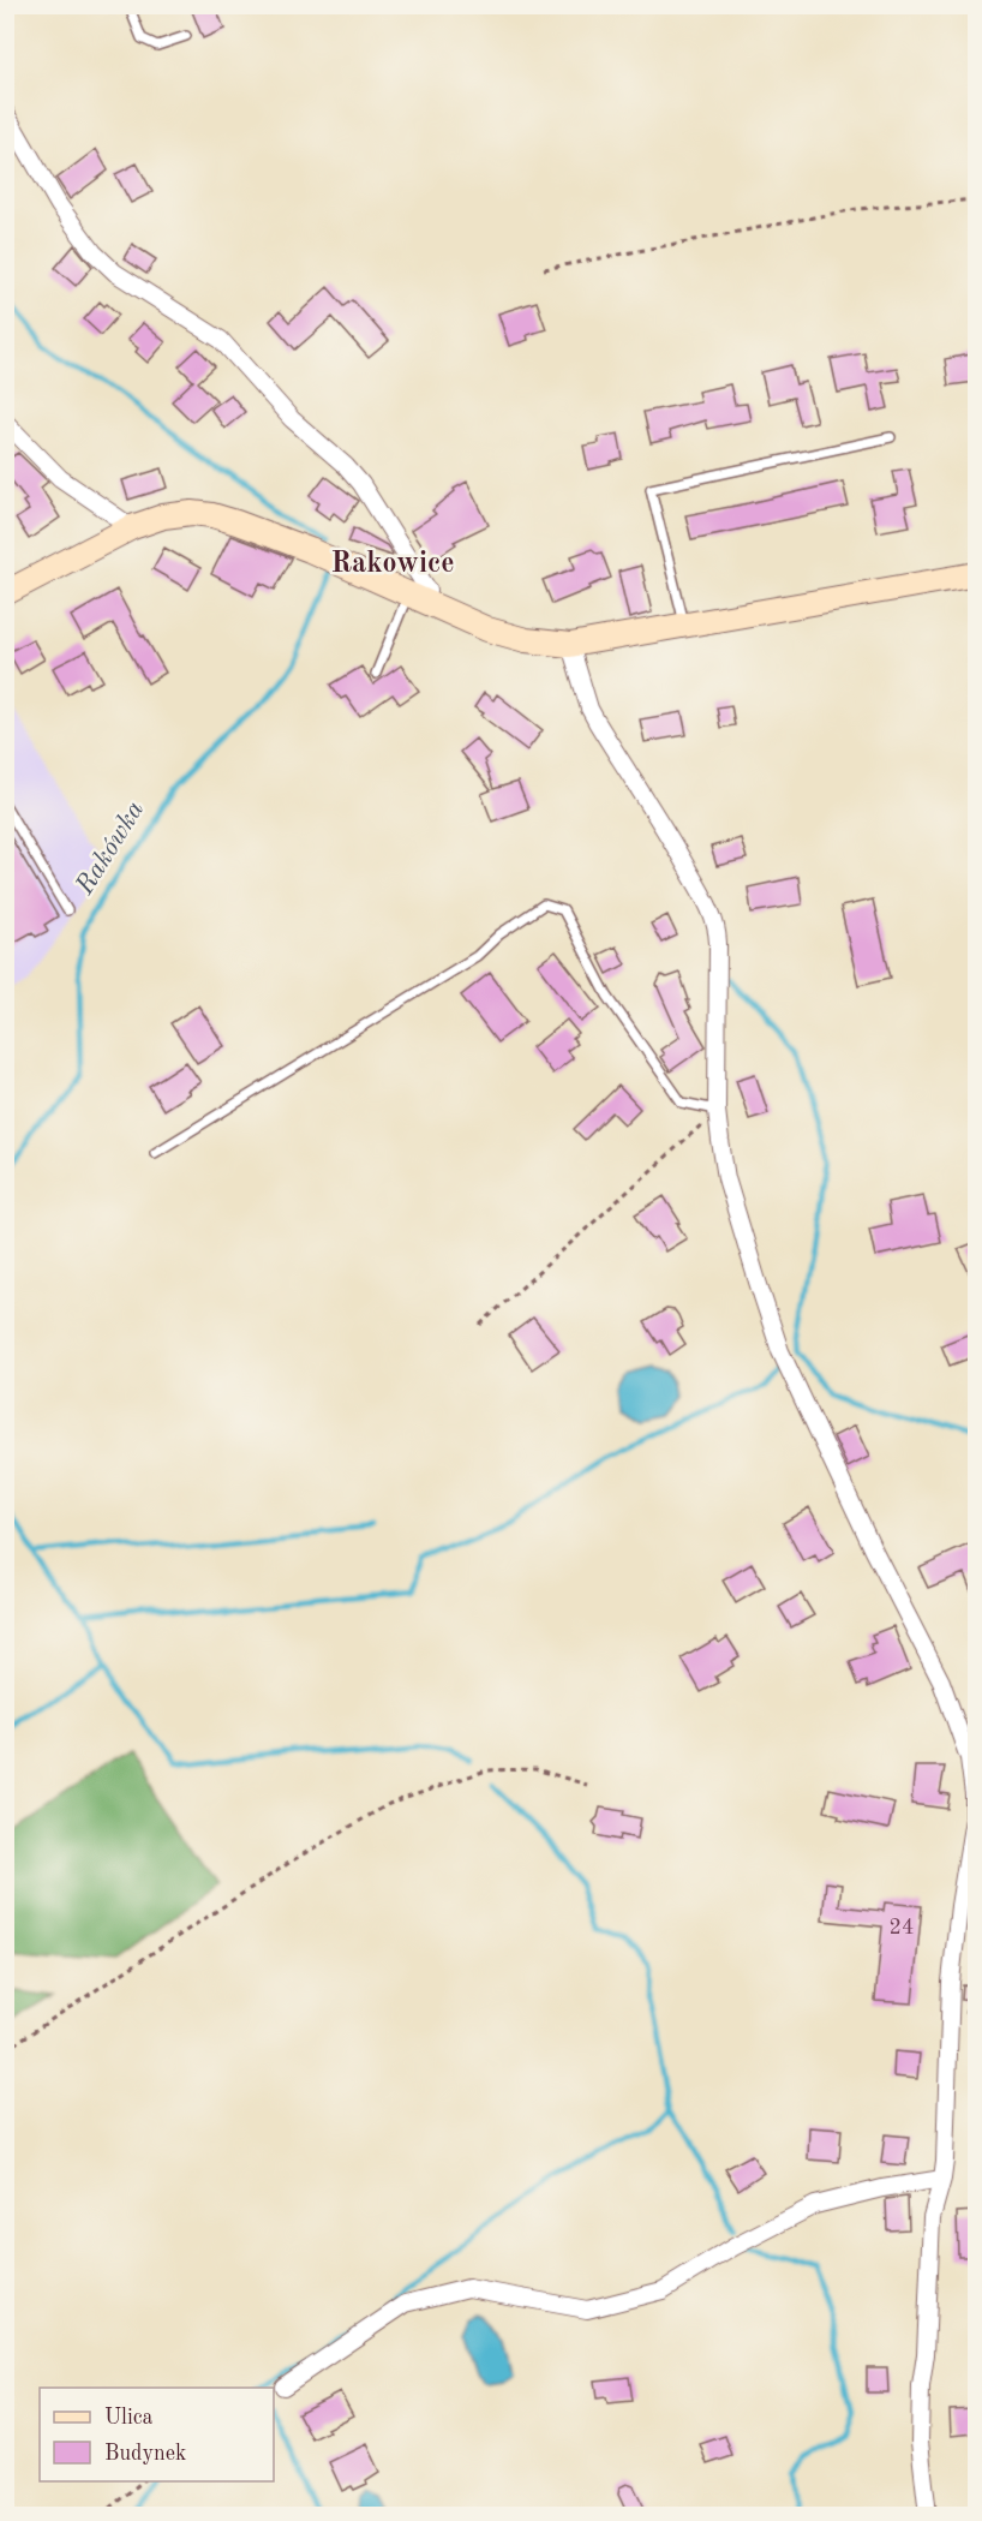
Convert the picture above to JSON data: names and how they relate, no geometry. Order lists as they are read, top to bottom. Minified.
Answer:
{"districts":["Rakowice"],"water":["Rakówka"],"house_numbers":["24"],"legend":["Ulica","Budynek"]}
